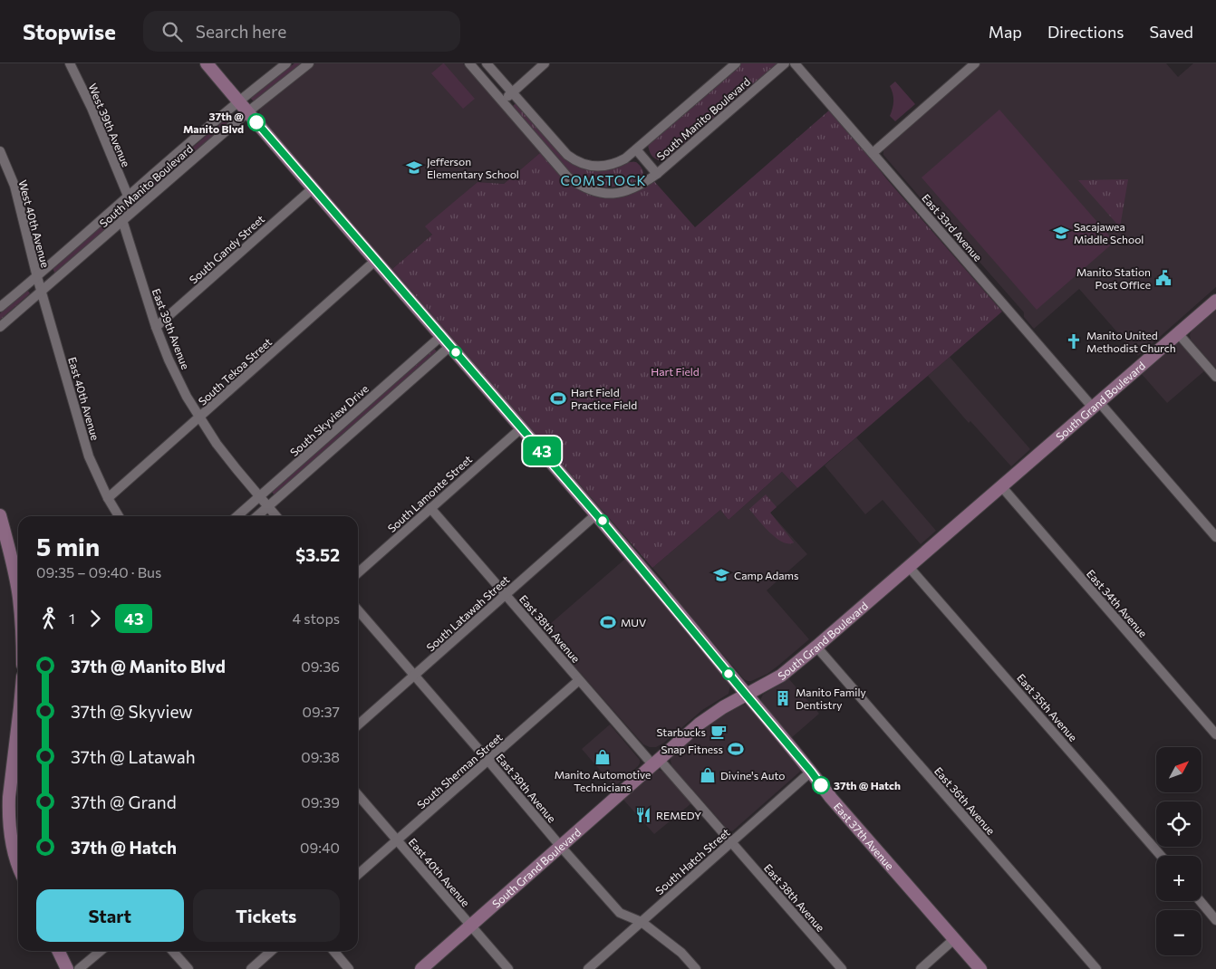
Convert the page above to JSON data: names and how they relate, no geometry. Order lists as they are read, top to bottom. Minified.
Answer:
{"streets":{"main road":["South Grand Boulevard","East 37th Avenue"],"street":["South Manito Boulevard","West 39th Avenue","West 40th Avenue","East 33rd Avenue","South Gandy Street","East 39th Avenue","South Tekoa Street","East 40th Avenue","South Skyview Drive","South Lamonte Street","East 34th Avenue","South Latawah Street","East 38th Avenue","East 35th Avenue","South Sherman Street","East 36th Avenue","South Hatch Street"]},"crossings":[["South Manito Boulevard","West 39th Avenue"],["South Manito Boulevard","West 40th Avenue"],["South Manito Boulevard","East 39th Avenue"],["South Manito Boulevard","East 40th Avenue"],["South Manito Boulevard","East 37th Avenue"],["West 39th Avenue","East 39th Avenue"],["West 40th Avenue","East 40th Avenue"],["East 33rd Avenue","South Grand Boulevard"],["South Gandy Street","East 39th Avenue"],["South Gandy Street","East 37th Avenue"],["East 39th Avenue","South Tekoa Street"],["East 39th Avenue","South Grand Boulevard"],["East 39th Avenue","South Skyview Drive"],["East 39th Avenue","South Latawah Street"],["East 39th Avenue","South Sherman Street"],["East 39th Avenue","South Hatch Street"],["South Tekoa Street","East 40th Avenue"],["South Tekoa Street","East 37th Avenue"],["East 40th Avenue","South Grand Boulevard"],["East 40th Avenue","South Sherman Street"],["South Grand Boulevard","East 34th Avenue"],["South Grand Boulevard","East 38th Avenue"],["South Grand Boulevard","East 35th Avenue"],["South Grand Boulevard","East 36th Avenue"],["South Grand Boulevard","East 37th Avenue"],["South Skyview Drive","East 37th Avenue"],["South Lamonte Street","East 38th Avenue"],["South Lamonte Street","East 37th Avenue"],["South Latawah Street","East 38th Avenue"],["South Latawah Street","East 37th Avenue"],["East 38th Avenue","South Sherman Street"],["East 38th Avenue","South Hatch Street"],["East 37th Avenue","South Hatch Street"]],"districts":["COMSTOCK"],"parks":["Hart Field"],"places":{"other":["37th @ Manito Blvd","37th @ Hatch"],"school or university":["Jefferson Elementary School","Sacajawea Middle School","Camp Adams"],"public building":["Manito Station Post Office"],"church":["Manito United Methodist Church"],"sports":["Hart Field Practice Field","MUV","Snap Fitness"],"building":["Manito Family Dentistry"],"cafe":["Starbucks"],"shop":["Manito Automotive Technicians","Divine's Auto"],"restaurant":["REMEDY"]},"lines":["bus line 43"],"north":"top right","page":{"header":"Stopwise","search":"Search here","nav":["Map","Directions","Saved"],"on_map":"43","heading":["5 min","09:35 – 09:40 · Bus","$3.52"],"legs":["1","43","4 stops"],"list":[{"name":"37th @ Manito Blvd","value":"09:36"},{"name":"37th @ Skyview","value":"09:37"},{"name":"37th @ Latawah","value":"09:38"},{"name":"37th @ Grand","value":"09:39"},{"name":"37th @ Hatch","value":"09:40"}],"map_buttons":["+","−"],"buttons":["Start","Tickets"]}}
